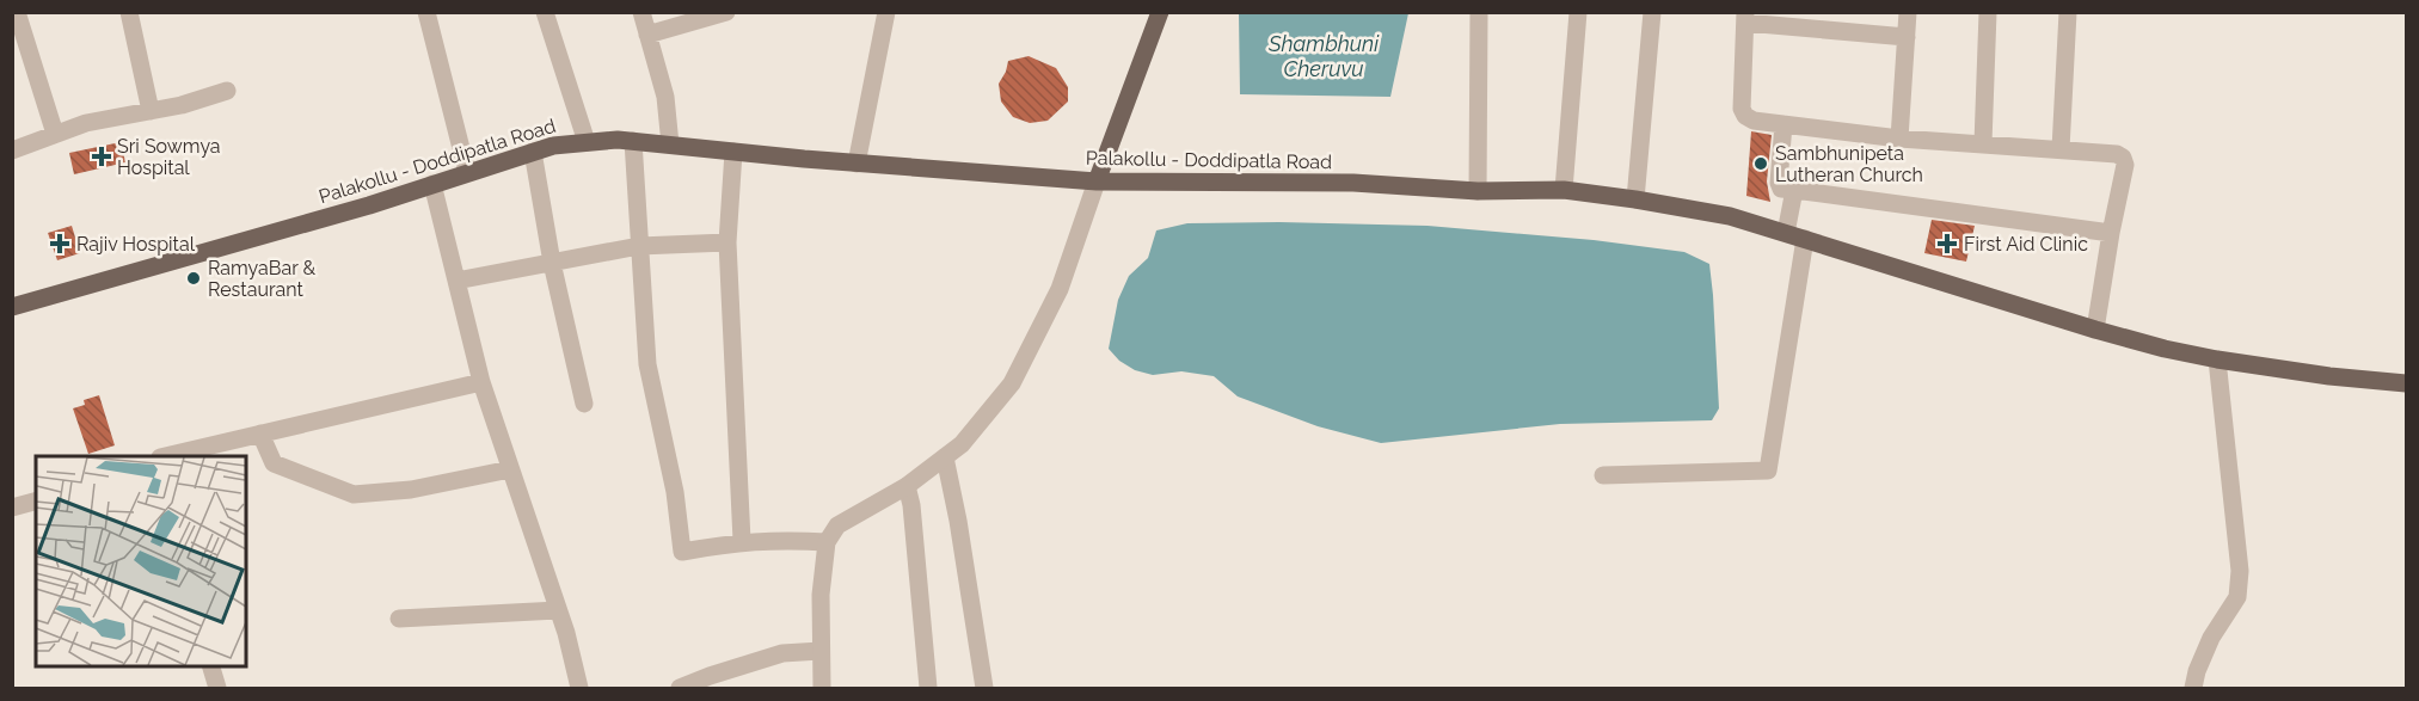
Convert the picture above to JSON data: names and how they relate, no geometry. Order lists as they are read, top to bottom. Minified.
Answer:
{"streets":{"main road":["Palakollu - Doddipatla Road"]},"water":["Shambhuni Cheruvu"],"places":{"health":["Sri Sowmya Hospital","Rajiv Hospital","First Aid Clinic"],"other":["Sambhunipeta Lutheran Church","RamyaBar & Restaurant"]}}
